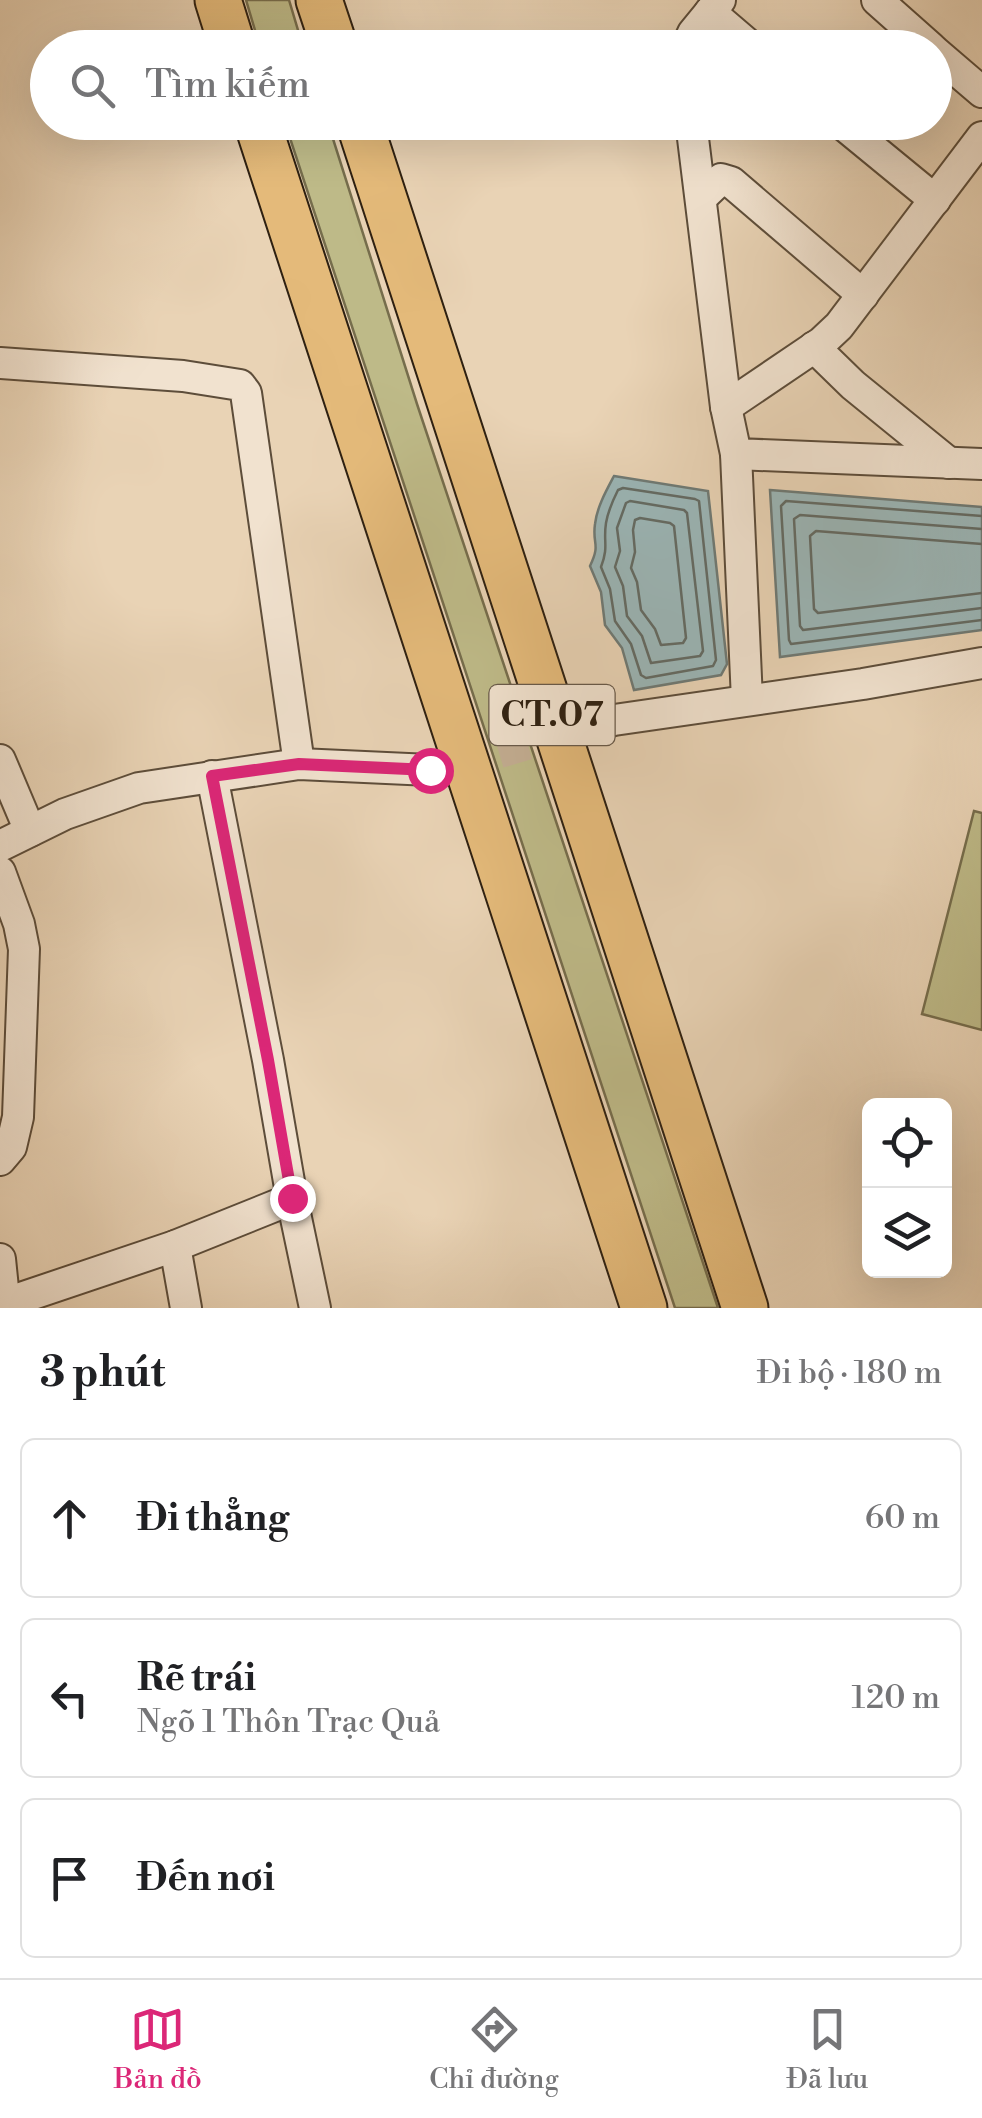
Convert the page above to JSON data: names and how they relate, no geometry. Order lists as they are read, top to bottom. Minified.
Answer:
{"streets":{"highway":["CT.07"]},"page":{"search":"Tìm kiếm","heading":["3 phút","Đi bộ · 180 m"],"list":[["Đi thẳng","60 m"],["Rẽ trái","Ngõ 1 Thôn Trạc Quả","120 m"],"Đến nơi"],"nav":["Bản đồ","Chỉ đường","Đã lưu"]}}
